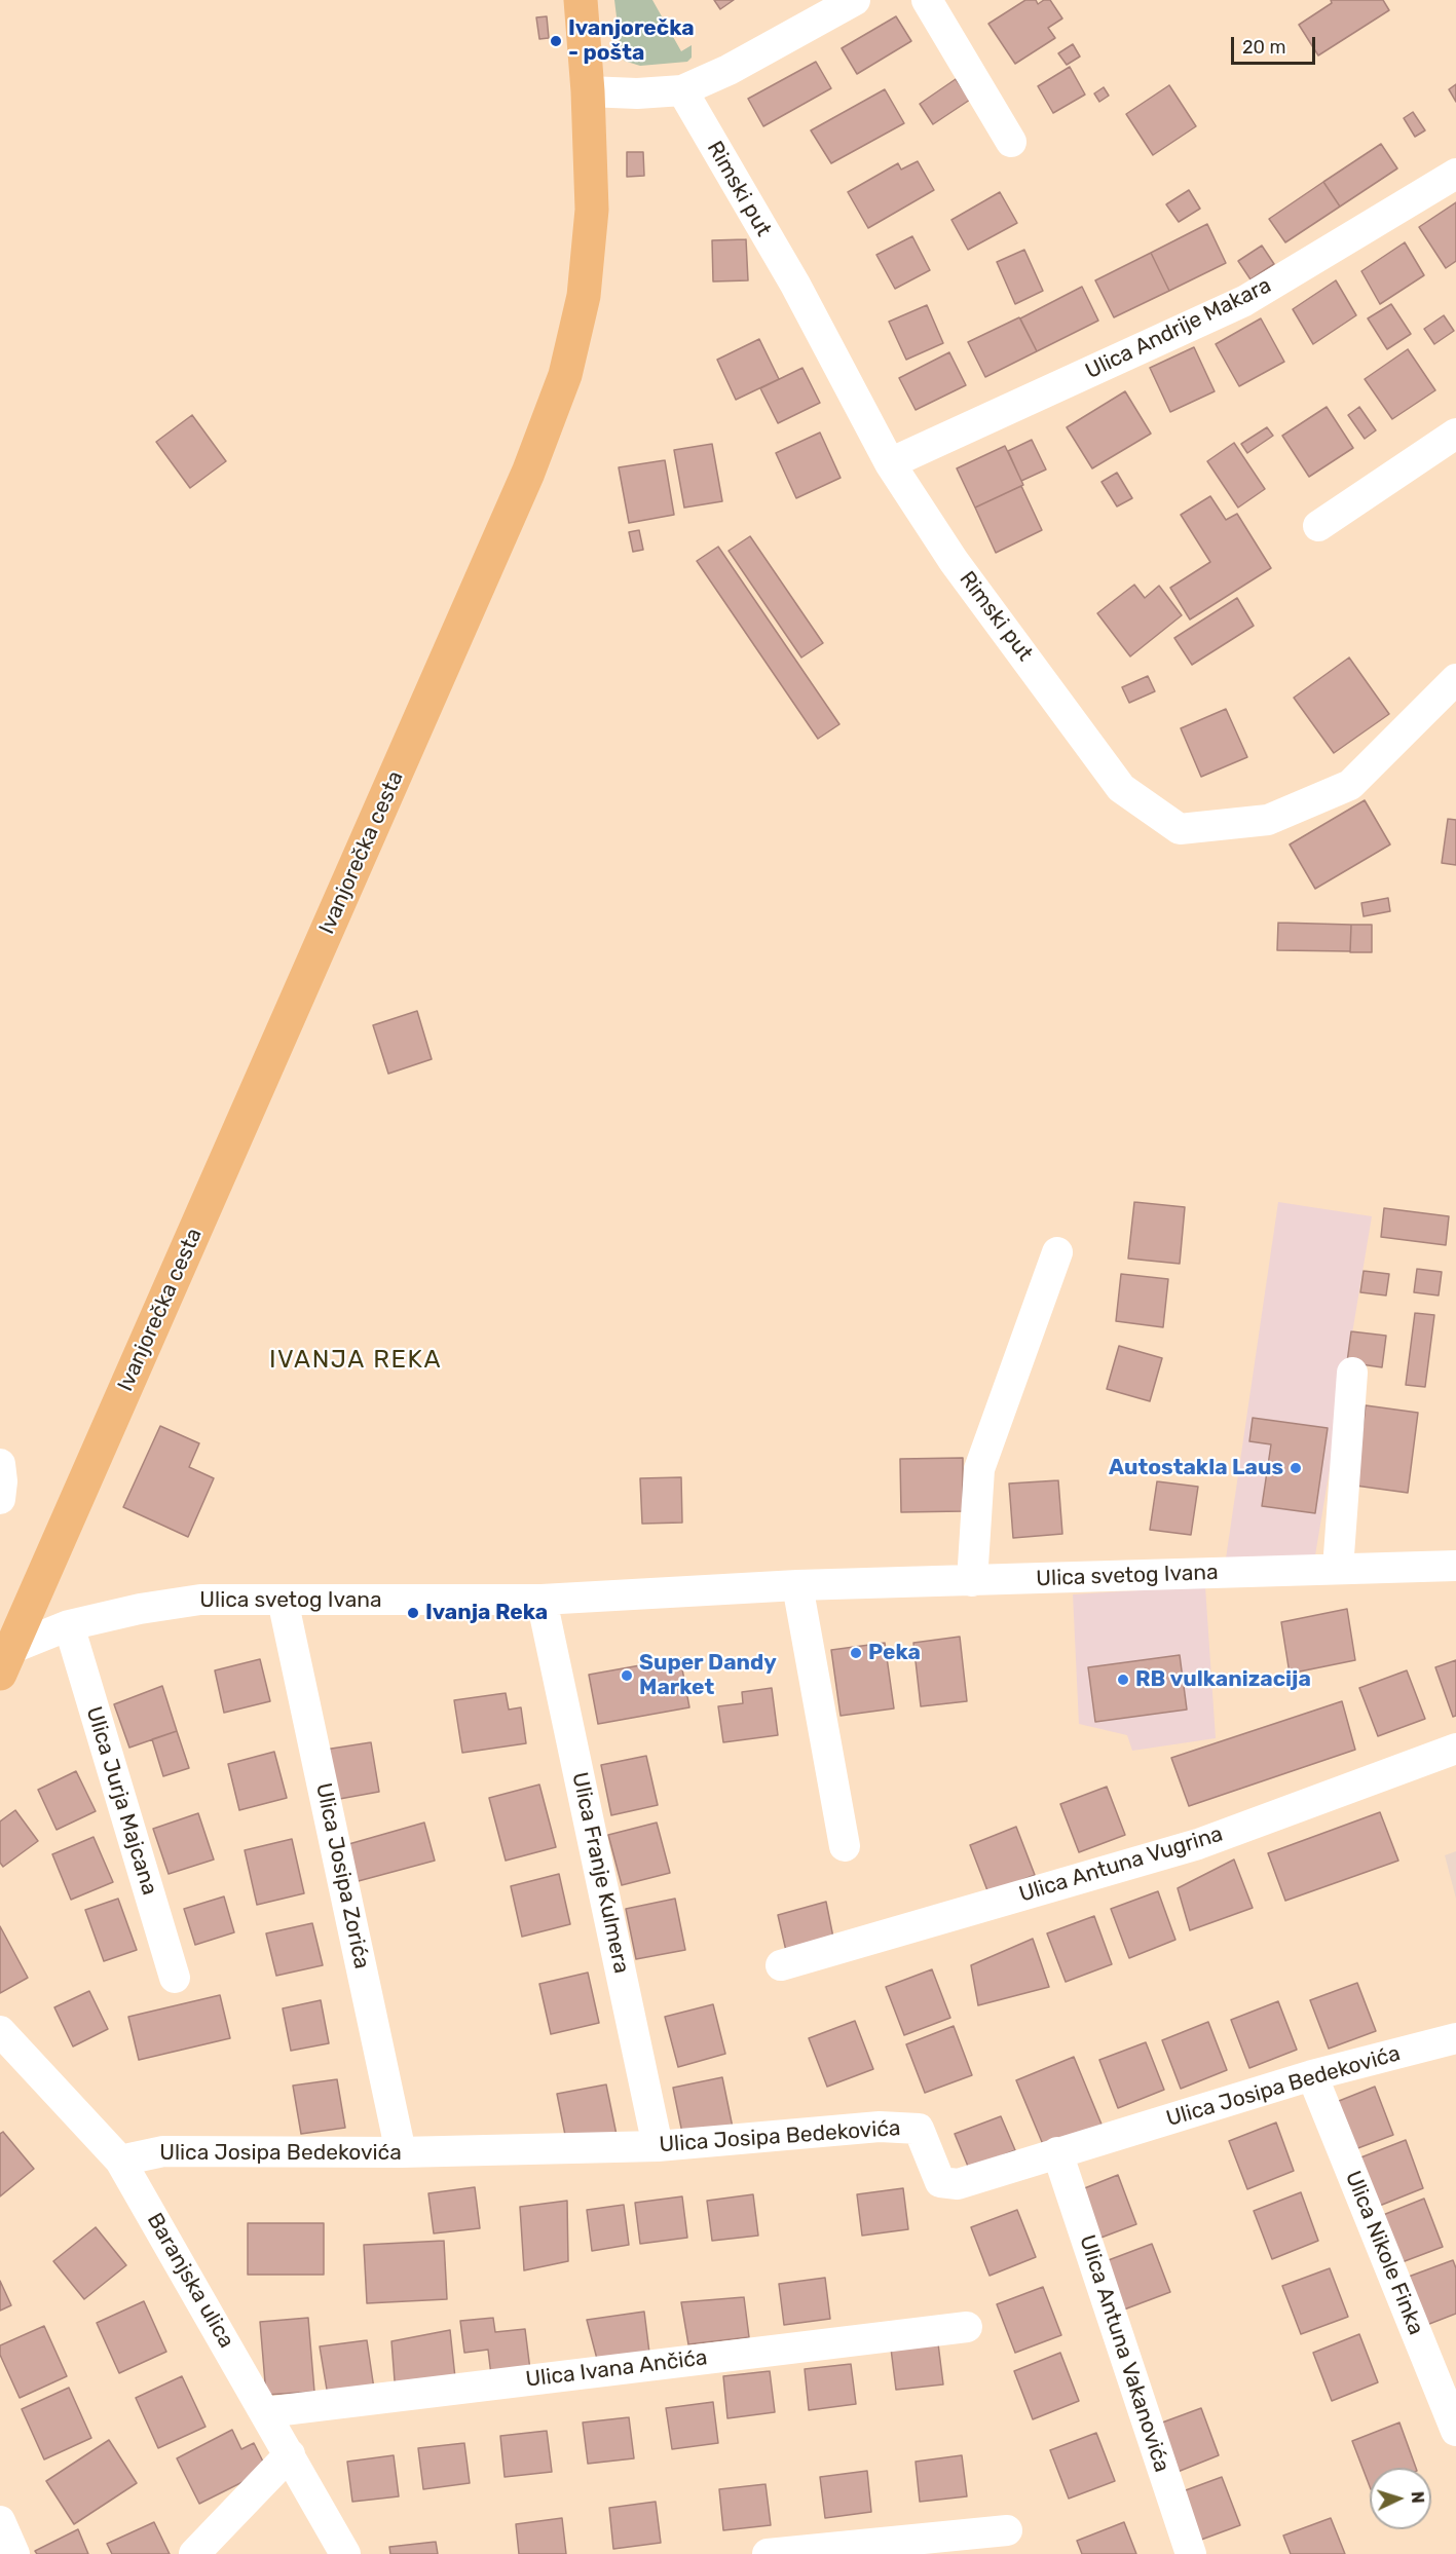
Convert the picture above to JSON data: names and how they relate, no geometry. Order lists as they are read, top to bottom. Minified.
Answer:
{"streets":{"main road":["Ivanjorečka cesta"],"street":["Rimski put","Ulica Andrije Makara","Ulica svetog Ivana","Ulica Jurja Majcana","Ulica Antuna Vugrina","Ulica Franje Kulmera","Ulica Josipa Zorića","Ulica Josipa Bedekovića","Ulica Nikole Finka","Baranjska ulica","Ulica Antuna Vakanovića","Ulica Ivana Ančića"]},"crossings":[["Rimski put","Ulica Andrije Makara"],["Ivanjorečka cesta","Ulica svetog Ivana"],["Ulica svetog Ivana","Ulica Jurja Majcana"],["Ulica svetog Ivana","Ulica Franje Kulmera"],["Ulica svetog Ivana","Ulica Josipa Zorića"],["Ulica Franje Kulmera","Ulica Josipa Bedekovića"],["Ulica Josipa Zorića","Ulica Josipa Bedekovića"],["Ulica Josipa Bedekovića","Ulica Nikole Finka"],["Ulica Josipa Bedekovića","Baranjska ulica"],["Ulica Josipa Bedekovića","Ulica Antuna Vakanovića"],["Baranjska ulica","Ulica Ivana Ančića"]],"districts":["IVANJA REKA"],"places":["Ivanjorečka - pošta","Autostakla Laus","Ivanja Reka","Peka","Super Dandy Market","RB vulkanizacija"],"scale_bar":"20 m","north":"right"}
